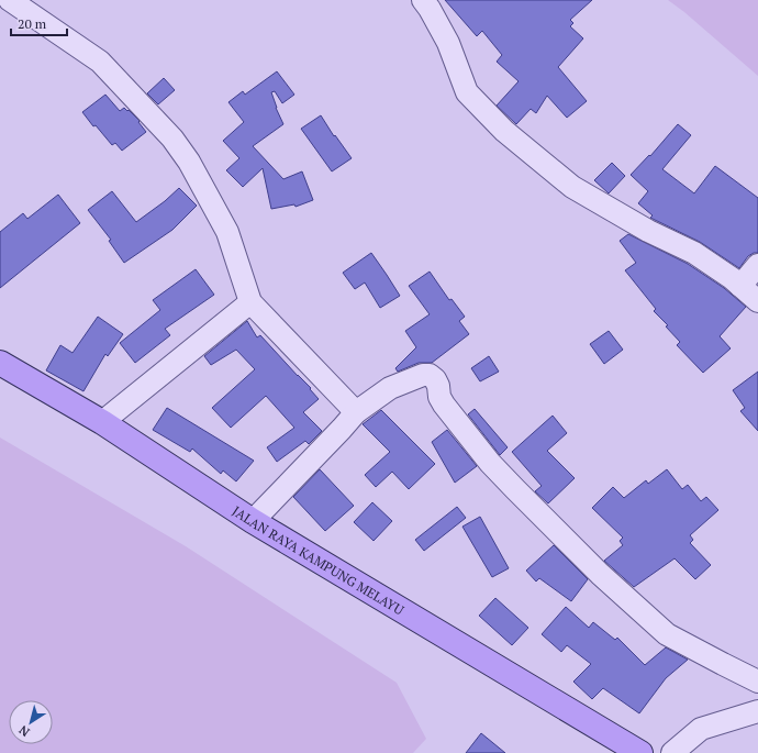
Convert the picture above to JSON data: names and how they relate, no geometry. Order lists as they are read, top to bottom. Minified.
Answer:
{"streets":{"main road":["JALAN RAYA KAMPUNG MELAYU"]},"scale_bar":"20 m","north":"bottom left"}
